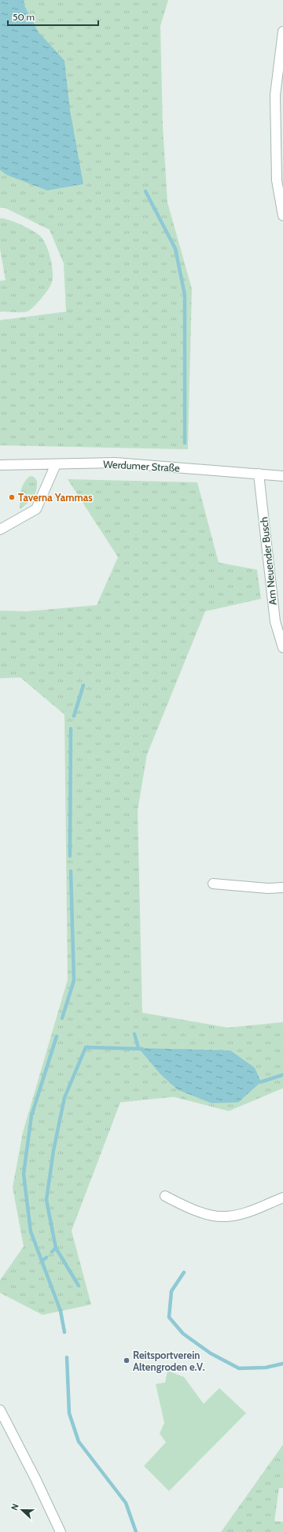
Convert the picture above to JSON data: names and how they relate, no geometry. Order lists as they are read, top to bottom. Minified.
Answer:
{"streets":{"street":["Werdumer Straße","Am Neuender Busch"]},"crossings":[["Werdumer Straße","Am Neuender Busch"]],"places":["Taverna Yammas","Reitsportverein Altengroden e.V."],"scale_bar":"50 m","north":"left"}
